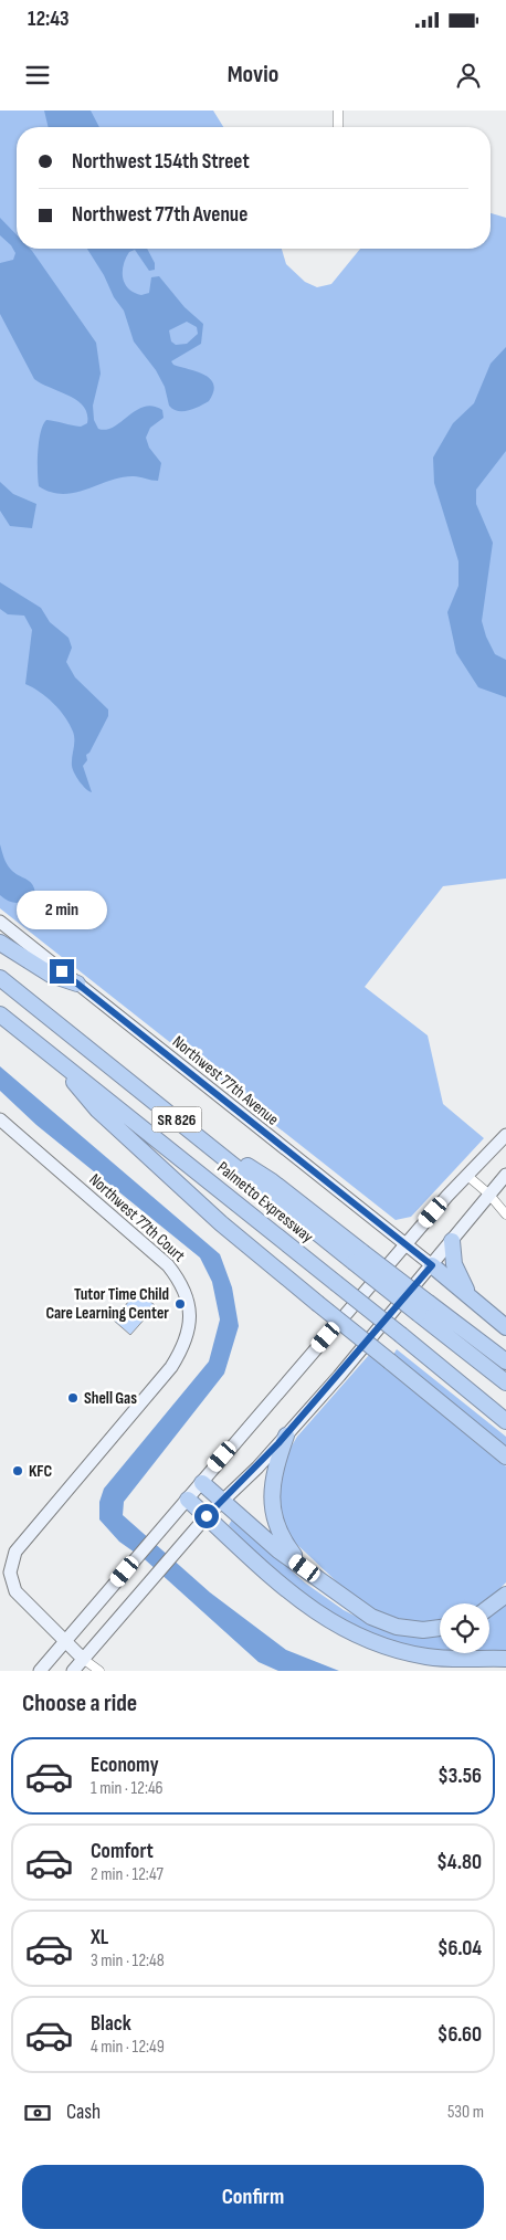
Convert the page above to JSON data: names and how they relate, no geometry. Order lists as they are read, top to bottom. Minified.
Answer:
{"streets":{"highway":["SR 826","Palmetto Expressway"],"main road":["Northwest 77th Avenue","Northwest 77th Court"]},"places":["Tutor Time Child Care Learning Center","Shell Gas","KFC"],"page":{"status":"12:43","header":"Movio","banner":["Northwest 154th Street","Northwest 77th Avenue"],"bubble":"2 min","heading":"Choose a ride","list":[{"name":"Economy","note":"1 min · 12:46","value":"$3.56"},{"name":"Comfort","note":"2 min · 12:47","value":"$4.80"},{"name":"XL","note":"3 min · 12:48","value":"$6.04"},{"name":"Black","note":"4 min · 12:49","value":"$6.60"}],"pay":["Cash","530 m"],"buttons":"Confirm"}}
